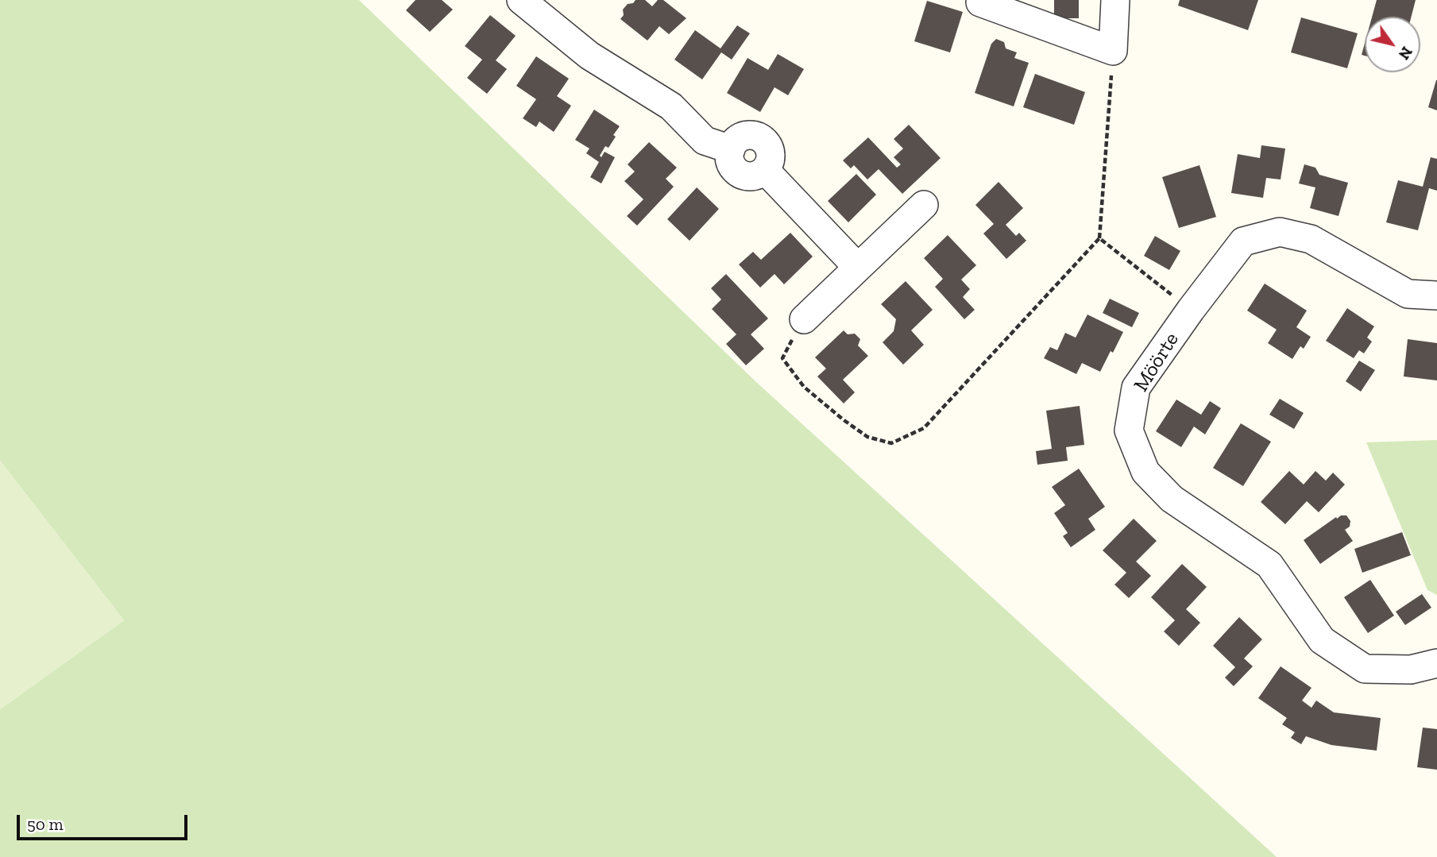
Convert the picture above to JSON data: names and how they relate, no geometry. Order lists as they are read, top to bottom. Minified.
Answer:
{"streets":{"street":["Möörte"]},"scale_bar":"50 m","north":"bottom right"}
